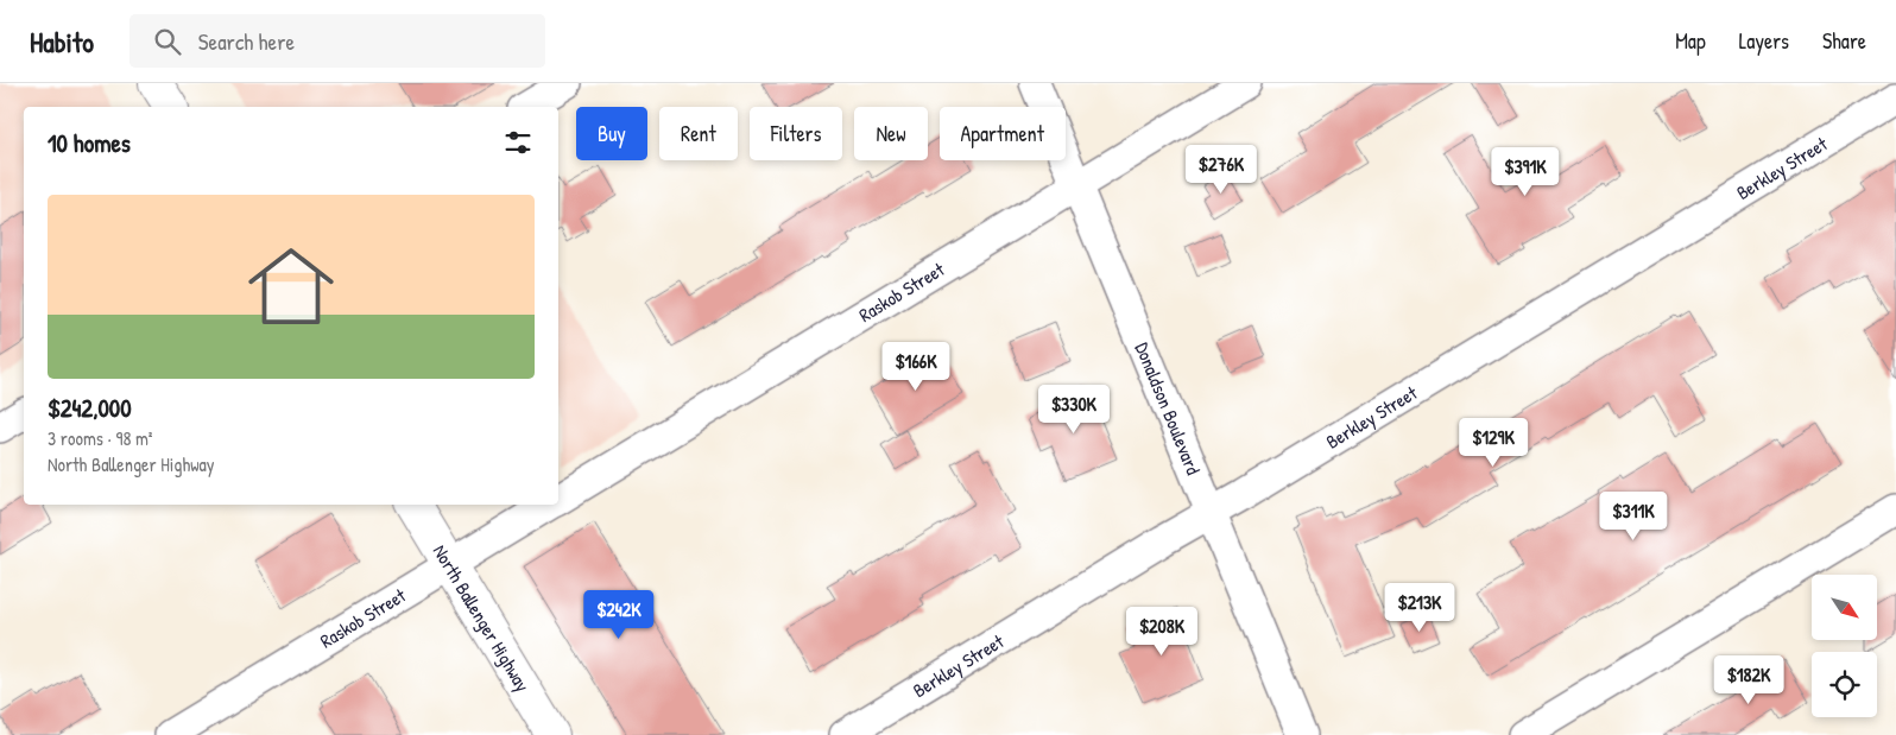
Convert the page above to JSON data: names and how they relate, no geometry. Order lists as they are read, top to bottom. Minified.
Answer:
{"streets":{"main road":["North Ballenger Highway"],"street":["Berkley Street","Raskob Street","Donaldson Boulevard"]},"crossings":[["Berkley Street","Donaldson Boulevard"],["Raskob Street","Donaldson Boulevard"],["Raskob Street","North Ballenger Highway"]],"north":"bottom right","page":{"header":"Habito","search":"Search here","nav":["Map","Layers","Share"],"chip":["Buy","Rent","Filters","New","Apartment"],"heading":"10 homes","price":["$276K","$391K","$166K","$330K","$129K","$311K","$213K","$242K","$208K","$182K"],"list":[{"name":"$242,000","note":"3 rooms · 98 m² · North Ballenger Highway"}]}}
